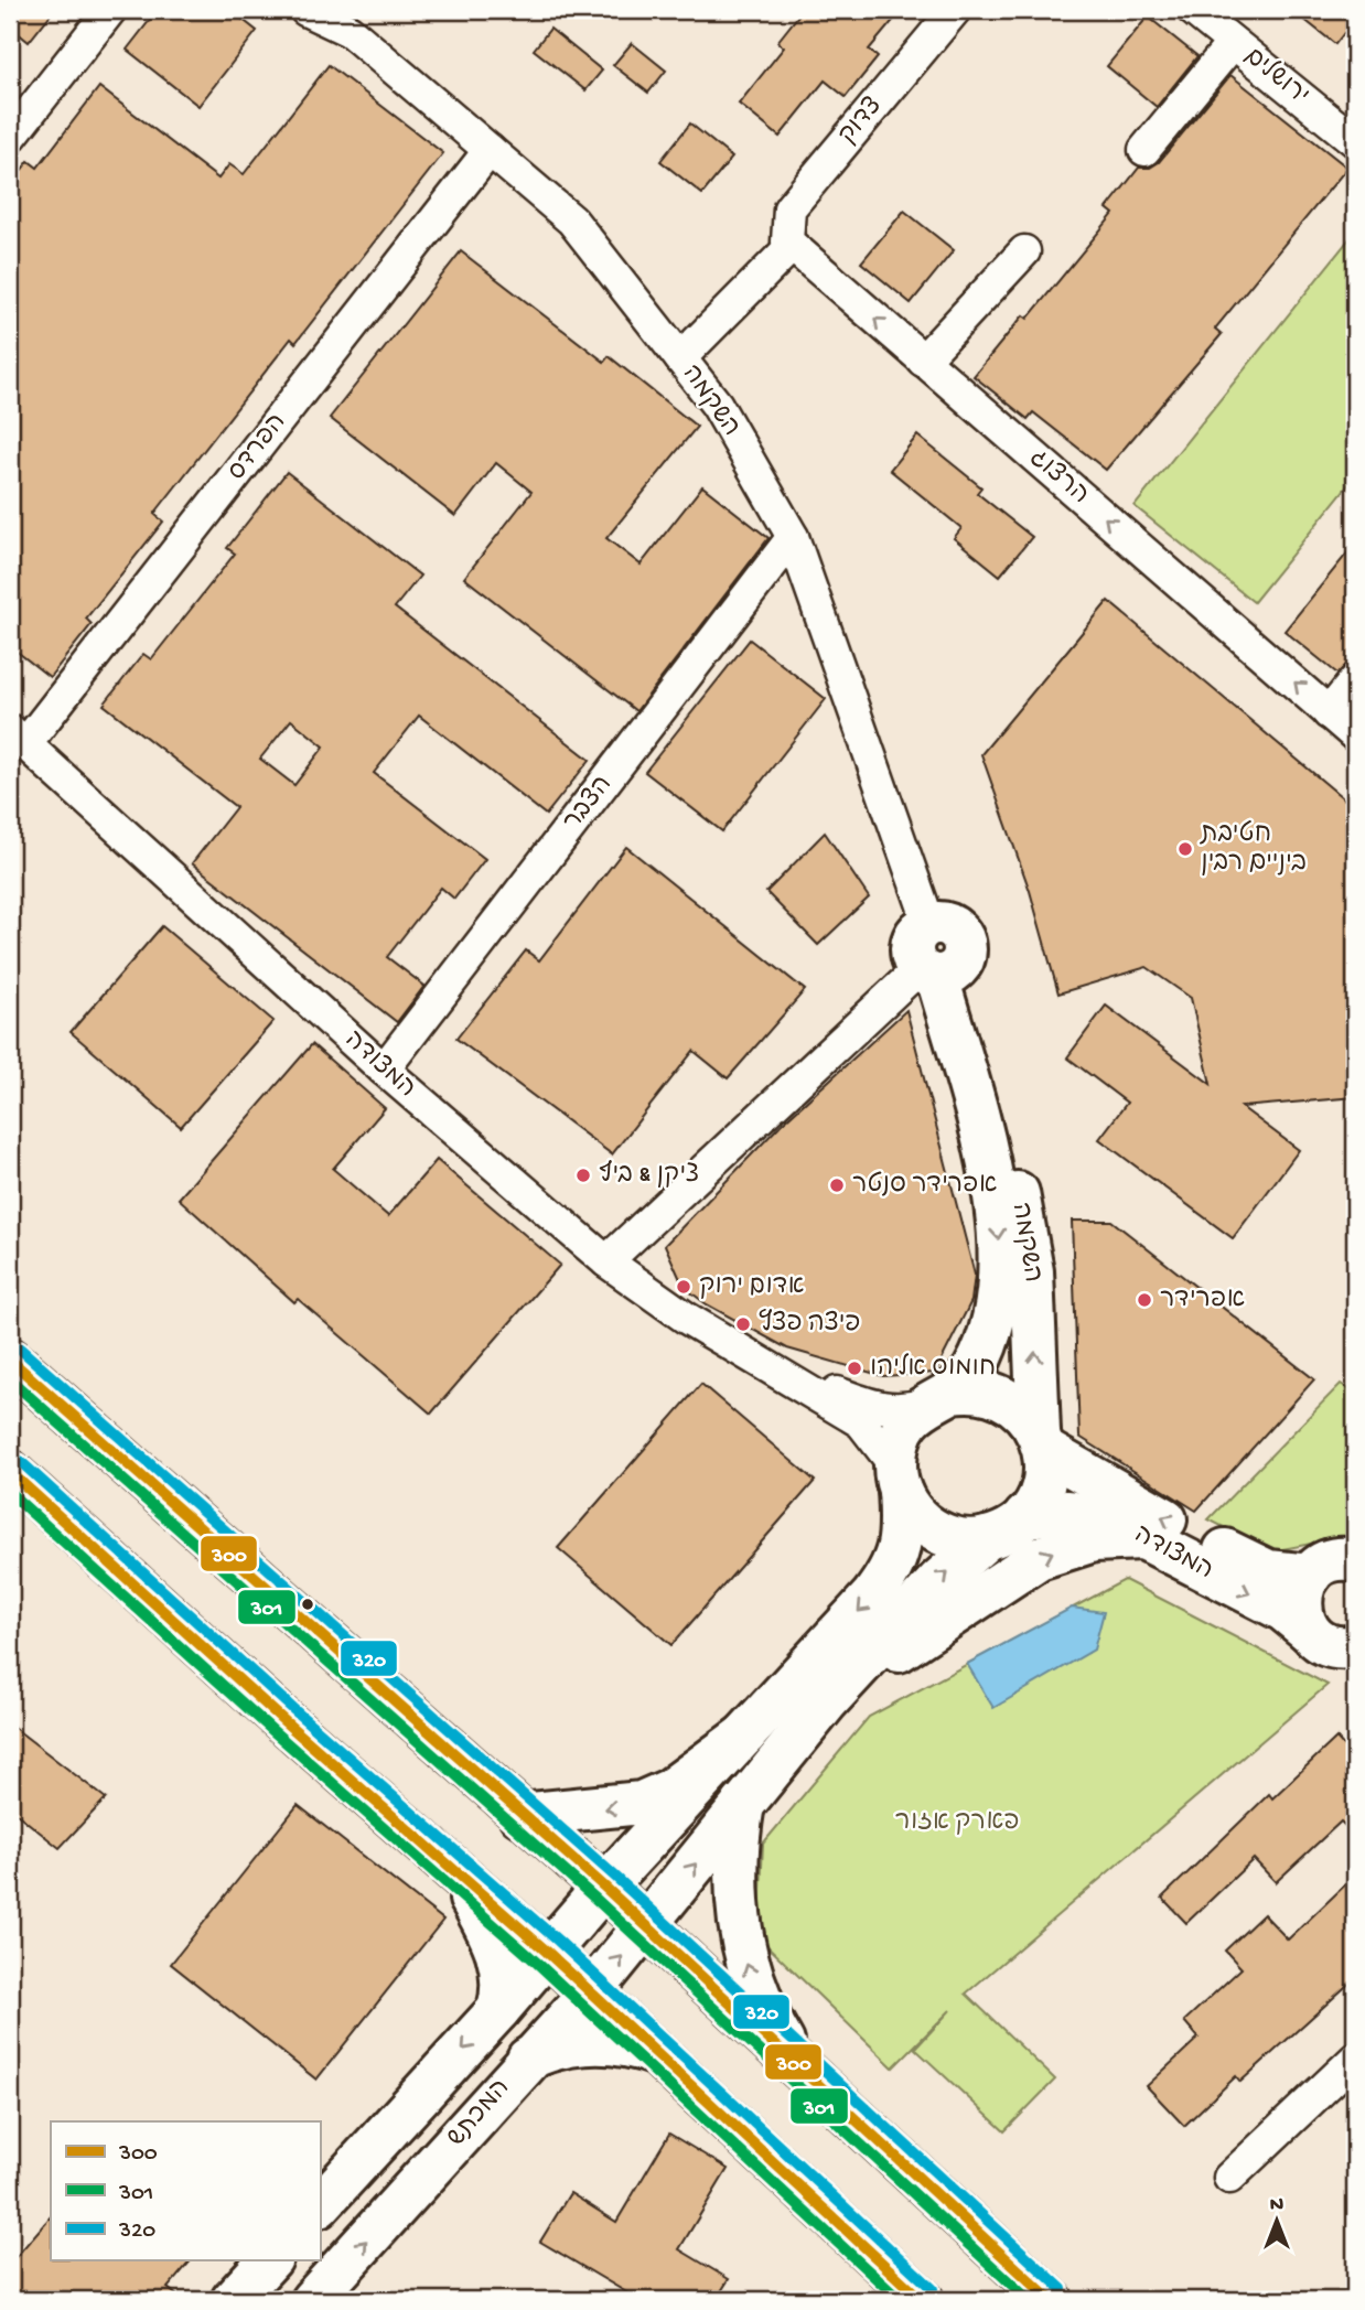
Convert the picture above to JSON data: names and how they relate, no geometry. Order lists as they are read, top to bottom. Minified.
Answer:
{"streets":{"main road":["השקמה","המצודה","המכתש"],"street":["ירושלים","צדוק","הפרדס","הרצוג","הצבר"]},"crossings":[["צדוק","הרצוג"],["השקמה","הפרדס"],["השקמה","הצבר"],["השקמה","המצודה"],["הפרדס","המצודה"],["הצבר","המצודה"]],"one_way":["הרצוג"],"parks":["פארק אזור"],"places":["חטיבת ביניים רבין","ציקן & ביף","אפרידר סנטר","אדום ירוק","אפרידר","פיצה פצץ","חומוס אליהו"],"lines":["transit line 320","transit line 300","transit line 301"],"legend":["300","301","320"],"north":"top"}
